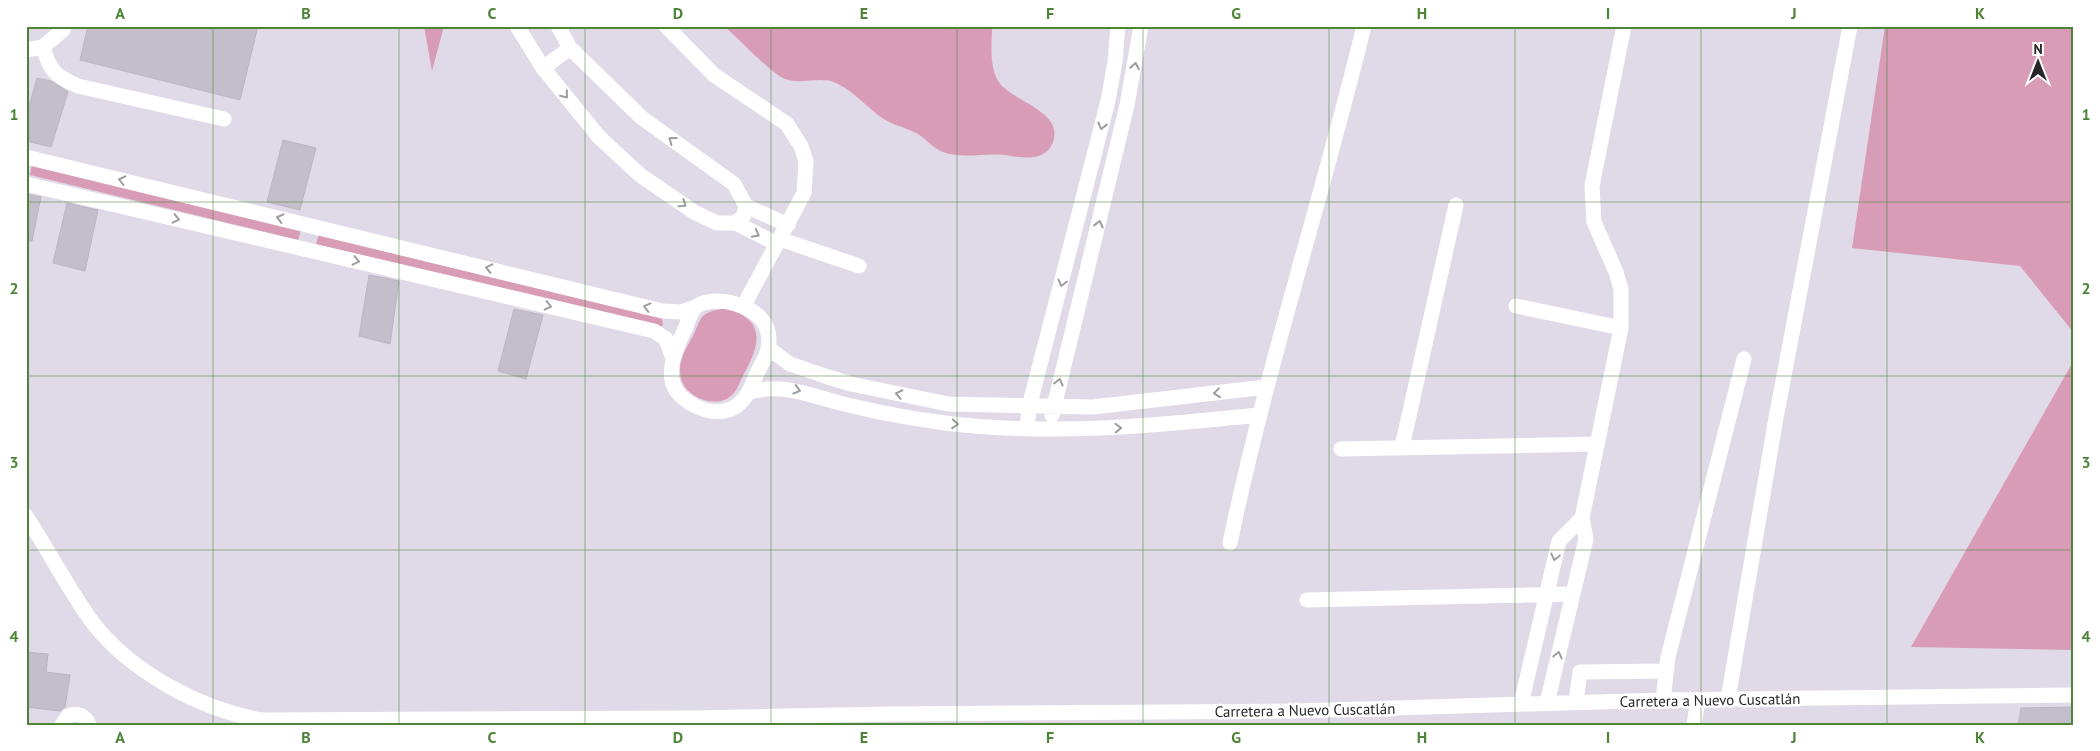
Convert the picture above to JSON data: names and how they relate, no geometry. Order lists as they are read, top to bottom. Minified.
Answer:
{"streets":{"street":["Carretera a Nuevo Cuscatlán"]},"north":"top","grid":{"columns":["A","B","C","D","E","F","G","H","I","J","K"],"rows":["1","2","3","4"]}}
